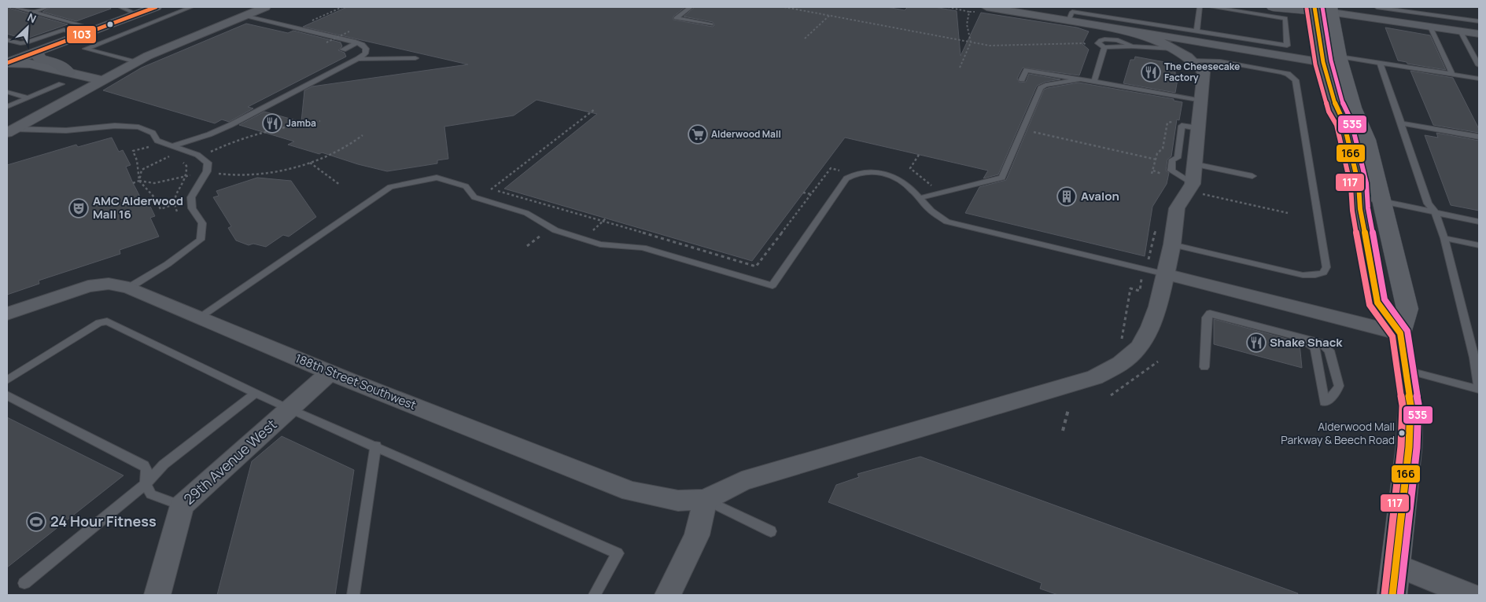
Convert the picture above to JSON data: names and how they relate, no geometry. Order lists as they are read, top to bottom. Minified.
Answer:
{"streets":{"street":["188th Street Southwest","29th Avenue West"]},"crossings":[["188th Street Southwest","29th Avenue West"]],"places":{"restaurant":["The Cheesecake Factory","Jamba","Shake Shack"],"supermarket":["Alderwood Mall"],"building":["Avalon"],"theatre":["AMC Alderwood Mall 16"],"other":["Alderwood Mall Parkway & Beech Road"],"sports":["24 Hour Fitness"]},"lines":["transit line 166","transit line 535","transit line 103","transit line 117"],"north":"top right"}
